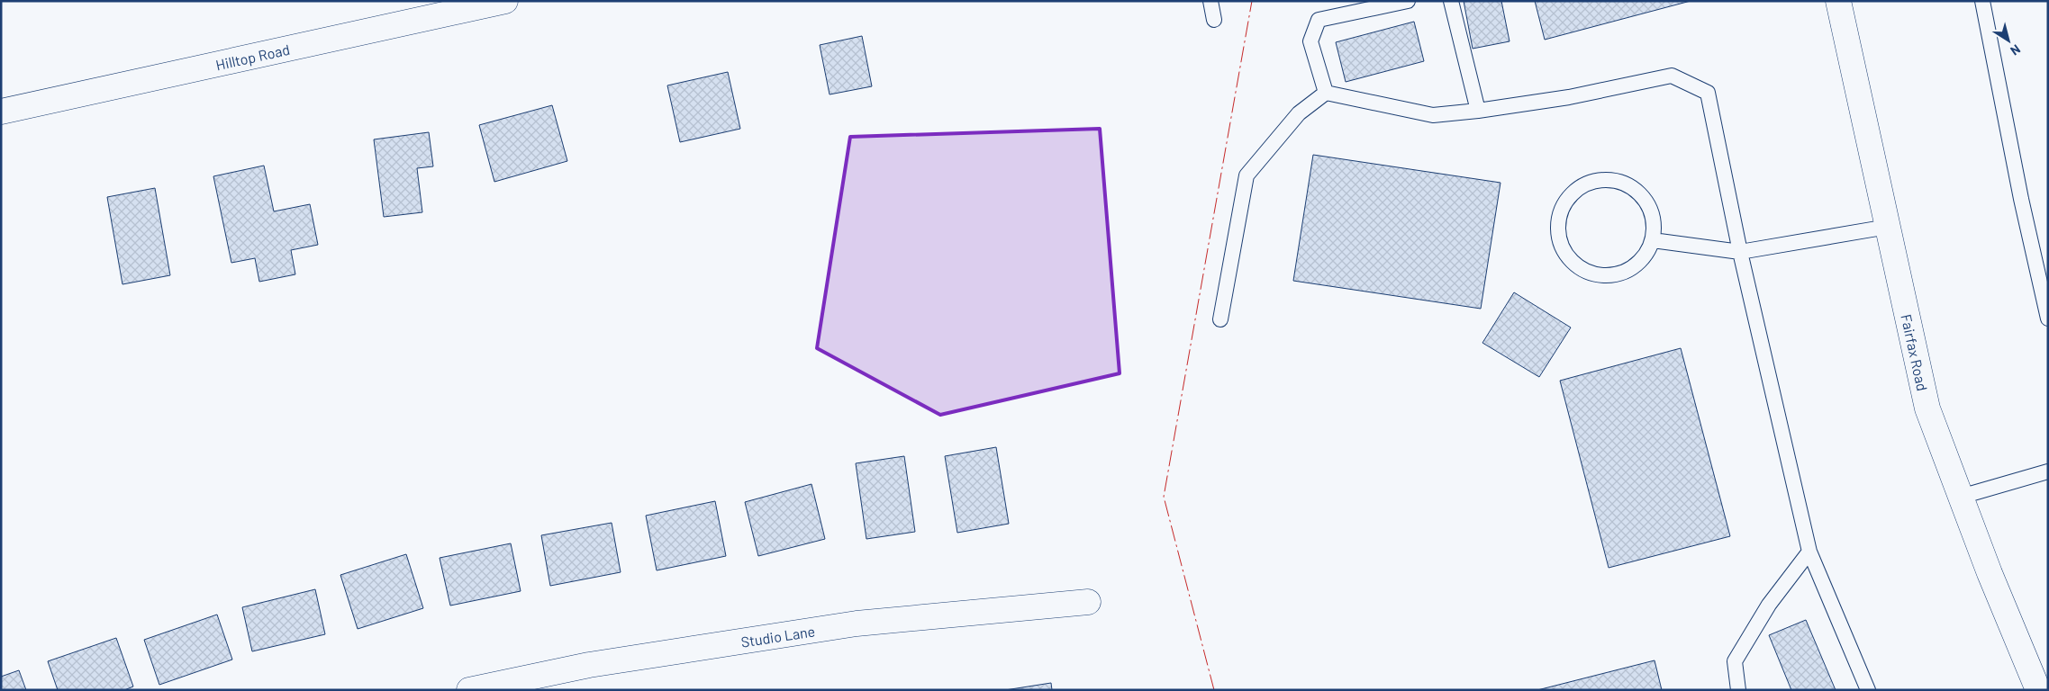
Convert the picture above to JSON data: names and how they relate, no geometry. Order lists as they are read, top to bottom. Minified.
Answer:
{"streets":{"street":["Hilltop Road","Fairfax Road","Studio Lane"]},"north":"bottom right"}
